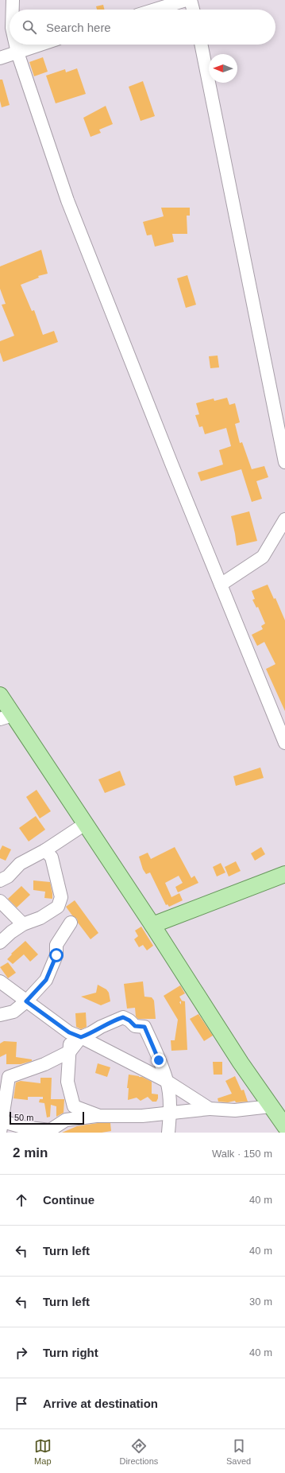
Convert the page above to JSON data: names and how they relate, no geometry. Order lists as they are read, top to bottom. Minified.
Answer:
{"scale_bar":"50 m","north":"left","page":{"search":"Search here","scale":"50 m","heading":["2 min","Walk · 150 m"],"list":[["Continue","40 m"],["Turn left","40 m"],["Turn left","30 m"],["Turn right","40 m"],"Arrive at destination"],"nav":["Map","Directions","Saved"]}}
